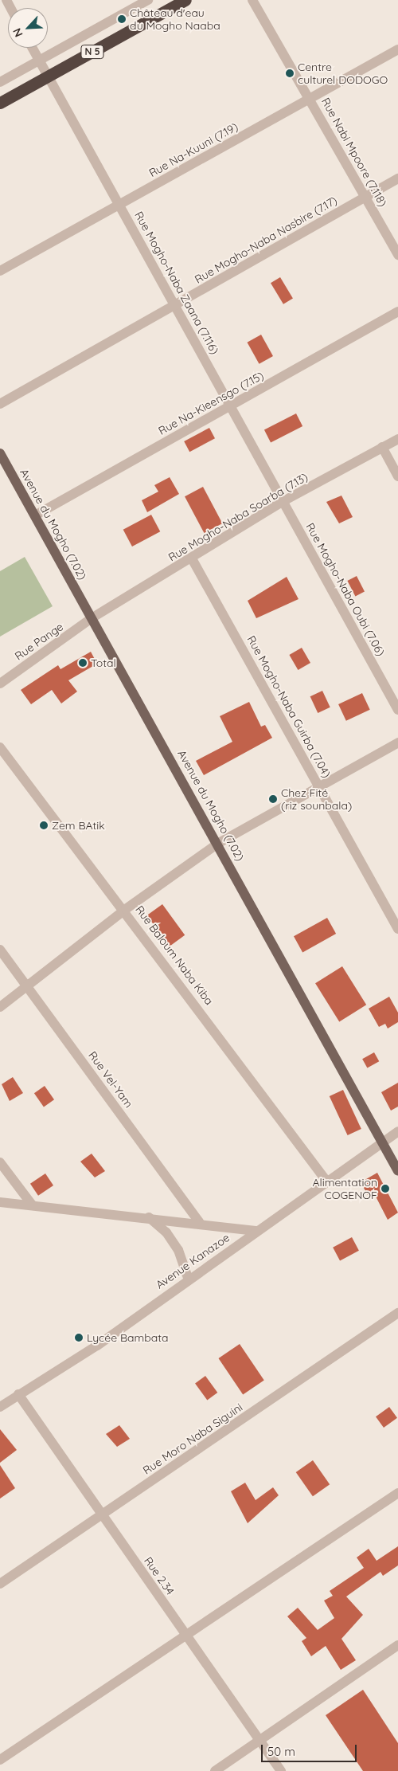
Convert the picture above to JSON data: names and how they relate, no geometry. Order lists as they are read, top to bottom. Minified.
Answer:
{"streets":{"highway":["N 5"],"main road":["Avenue du Mogho (7.02)"],"street":["Rue Na-Kuuni (7.19)","Rue Nabi Mpoore (7.118)","Rue Mogho-Naba Nasbire (7.17)","Rue Mogho-Naba Zaana (7.116)","Rue Na-Kieensgo (7.15)","Rue Mogho-Naba Soarba (7.13)","Rue Mogho-Naba Oubi (7.06)","Rue Pange","Rue Mogho-Naba Guirba (7.04)","Rue Baloum Naba Kiba","Rue Vel-Yam","Avenue Kanazoe","Rue Moro Naba Siguini","Rue 2.34"]},"crossings":[["N 5","Rue Mogho-Naba Zaana (7.116)"],["Rue Na-Kuuni (7.19)","Rue Nabi Mpoore (7.118)"],["Rue Na-Kuuni (7.19)","Rue Mogho-Naba Zaana (7.116)"],["Rue Nabi Mpoore (7.118)","Rue Mogho-Naba Nasbire (7.17)"],["Rue Mogho-Naba Nasbire (7.17)","Rue Mogho-Naba Zaana (7.116)"],["Rue Mogho-Naba Zaana (7.116)","Rue Na-Kieensgo (7.15)"],["Rue Mogho-Naba Zaana (7.116)","Rue Mogho-Naba Soarba (7.13)"],["Rue Mogho-Naba Zaana (7.116)","Rue Mogho-Naba Oubi (7.06)"],["Rue Na-Kieensgo (7.15)","Avenue du Mogho (7.02)"],["Rue Mogho-Naba Soarba (7.13)","Avenue du Mogho (7.02)"],["Rue Mogho-Naba Soarba (7.13)","Rue Mogho-Naba Oubi (7.06)"],["Rue Mogho-Naba Soarba (7.13)","Rue Pange"],["Rue Mogho-Naba Soarba (7.13)","Rue Mogho-Naba Guirba (7.04)"],["Avenue du Mogho (7.02)","Rue Pange"],["Avenue du Mogho (7.02)","Avenue Kanazoe"],["Rue Baloum Naba Kiba","Avenue Kanazoe"],["Avenue Kanazoe","Rue 2.34"],["Rue Moro Naba Siguini","Rue 2.34"]],"places":["Château d'eau du Mogho Naaba","Centre culturel DODOGO","Total","Chez Fité (riz sounbala)","Zem BAtik","Alimentation COGENOF","Lycée Bambata"],"scale_bar":"50 m","north":"bottom left"}
